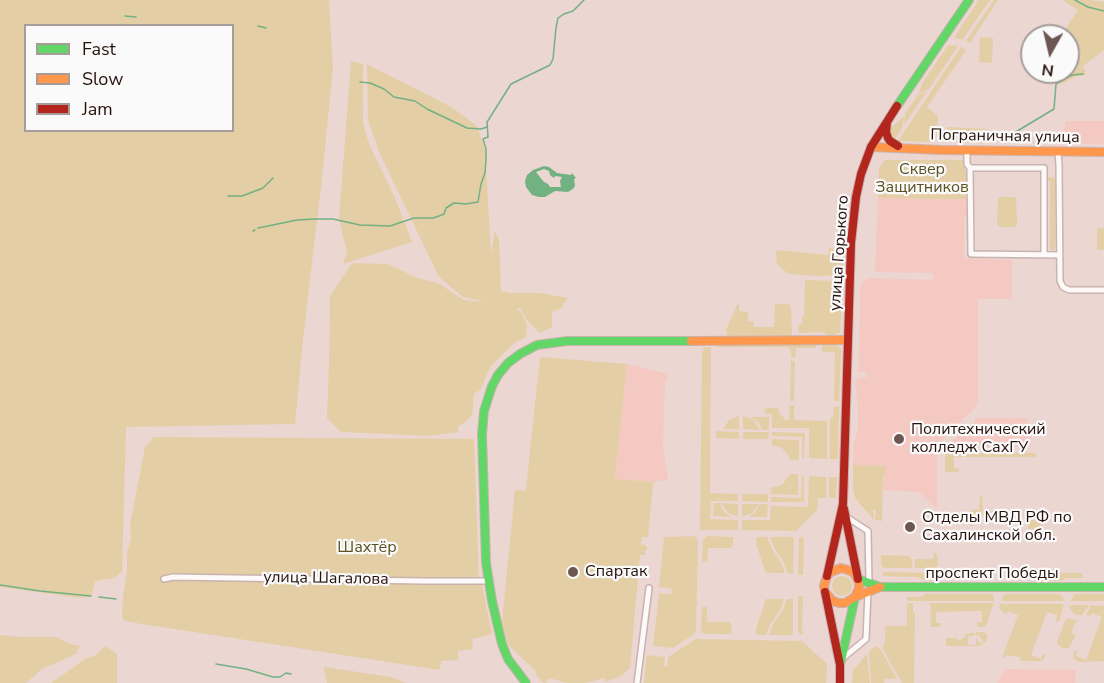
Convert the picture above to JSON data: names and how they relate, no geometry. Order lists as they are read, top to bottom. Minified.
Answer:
{"streets":{"main road":["Пограничная улица","улица Горького","проспект Победы"],"street":["улица Шагалова"]},"crossings":[["Пограничная улица","улица Горького"],["улица Горького","проспект Победы"]],"parks":["Сквер Защитников","Шахтёр"],"places":["Политехнический колледж СахГУ","Отделы МВД РФ по Сахалинской обл.","Спартак"],"legend":["Fast","Slow","Jam"],"north":"bottom"}
